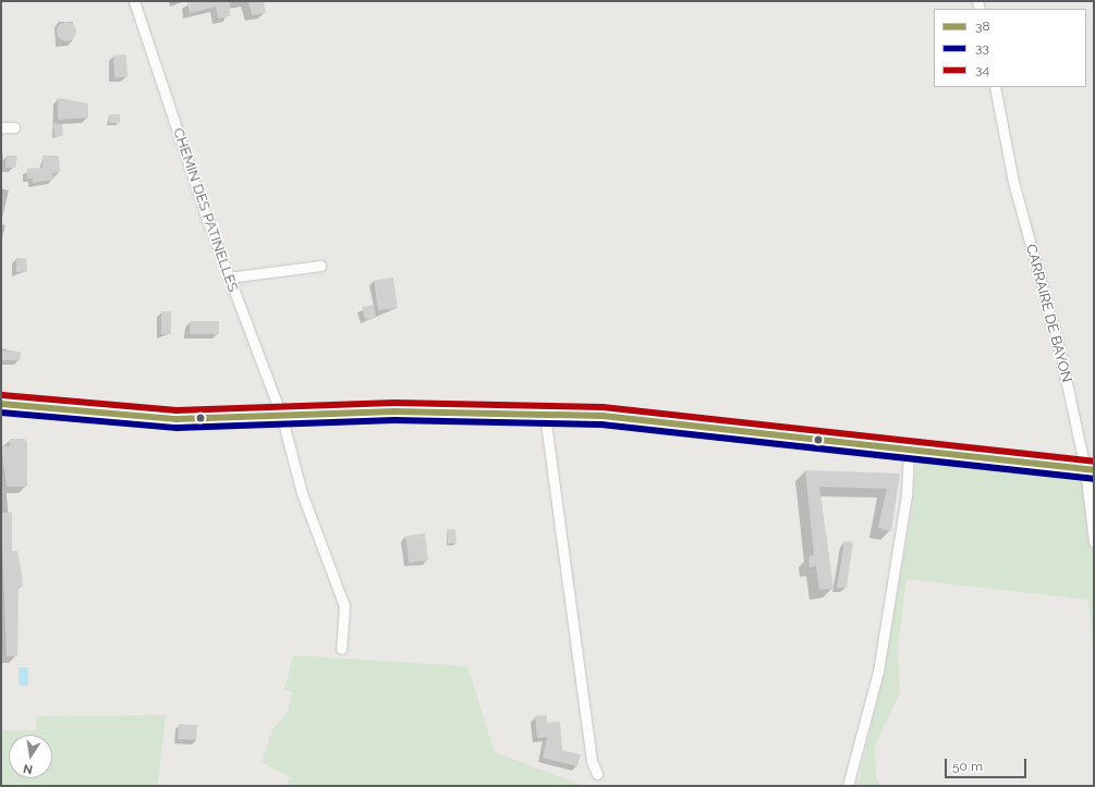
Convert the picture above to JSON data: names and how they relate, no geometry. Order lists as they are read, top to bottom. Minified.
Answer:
{"streets":{"street":["CHEMIN DES PATINELLES","CARRAIRE DE BAYON"]},"lines":["transit line 34","transit line 38","transit line 33"],"legend":["38","33","34"],"scale_bar":"50 m","north":"bottom"}
